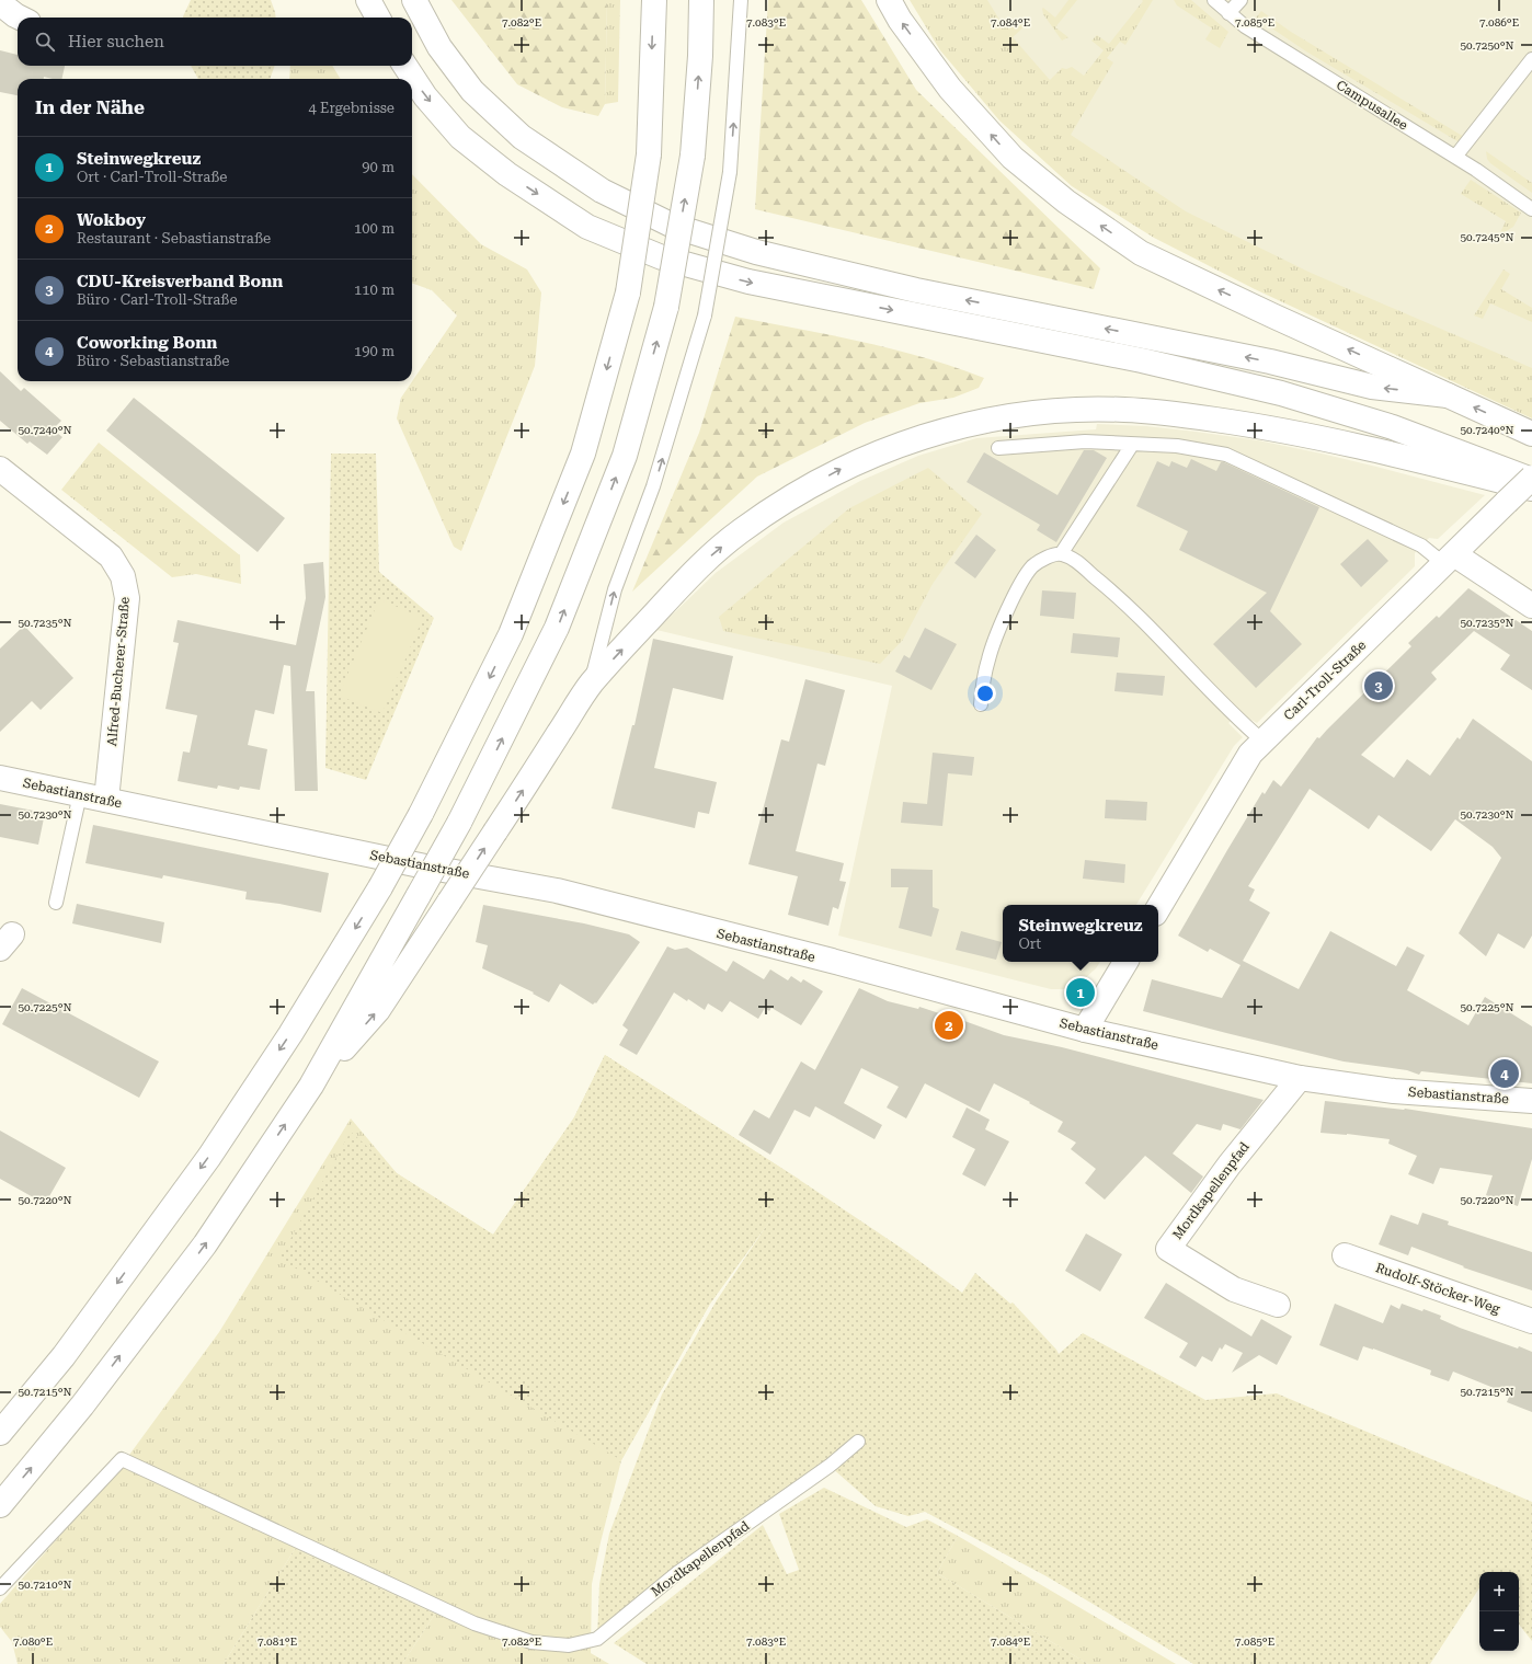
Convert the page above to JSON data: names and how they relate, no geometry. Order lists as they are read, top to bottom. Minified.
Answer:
{"streets":{"main road":["Alfred-Bucherer-Straße","Carl-Troll-Straße","Sebastianstraße","Mordkapellenpfad","Rudolf-Stöcker-Weg"],"lane":["Campusallee"]},"crossings":[["Alfred-Bucherer-Straße","Sebastianstraße"],["Sebastianstraße","Mordkapellenpfad"]],"page":{"search":"Hier suchen","heading":["In der Nähe","4 Ergebnisse"],"list":[{"mark":"1","name":"Steinwegkreuz","note":"Ort · Carl-Troll-Straße","value":"90 m"},{"mark":"2","name":"Wokboy","note":"Restaurant · Sebastianstraße","value":"100 m"},{"mark":"3","name":"CDU-Kreisverband Bonn","note":"Büro · Carl-Troll-Straße","value":"110 m"},{"mark":"4","name":"Coworking Bonn","note":"Büro · Sebastianstraße","value":"190 m"}],"pins":["3","1","2","4"],"popup":["Steinwegkreuz","Ort"],"map_buttons":["+","−"]},"coordinates":["7.082°E","7.083°E","7.084°E","7.085°E","7.086°E","50.7250°N","50.7245°N","50.7240°N","50.7235°N","50.7230°N","50.7225°N","50.7220°N","50.7215°N","50.7210°N","7.080°E","7.081°E"]}
